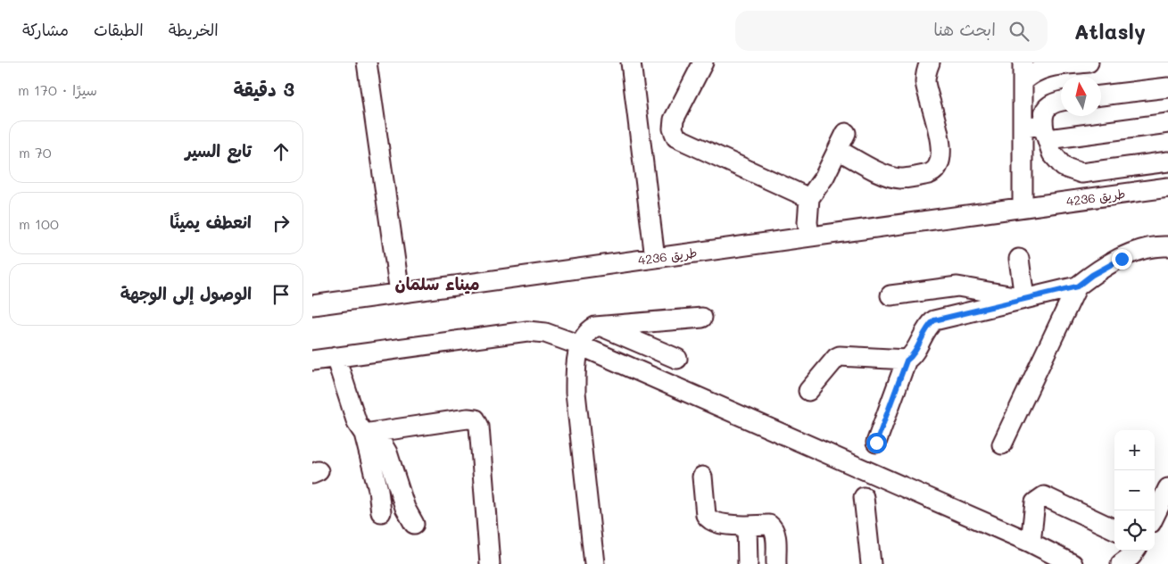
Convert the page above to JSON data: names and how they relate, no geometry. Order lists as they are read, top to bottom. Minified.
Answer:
{"streets":{"street":["طريق 4236"]},"districts":["ميناء سلمان"],"north":"top","page":{"header":"Atlasly","search":"ابحث هنا","nav":["الخريطة","الطبقات","مشاركة"],"heading":["3 دقيقة","سيرًا · 170 m"],"list":[["تابع السير","70 m"],["انعطف يمينًا","100 m"],"الوصول إلى الوجهة"],"map_buttons":["+","−"]}}
